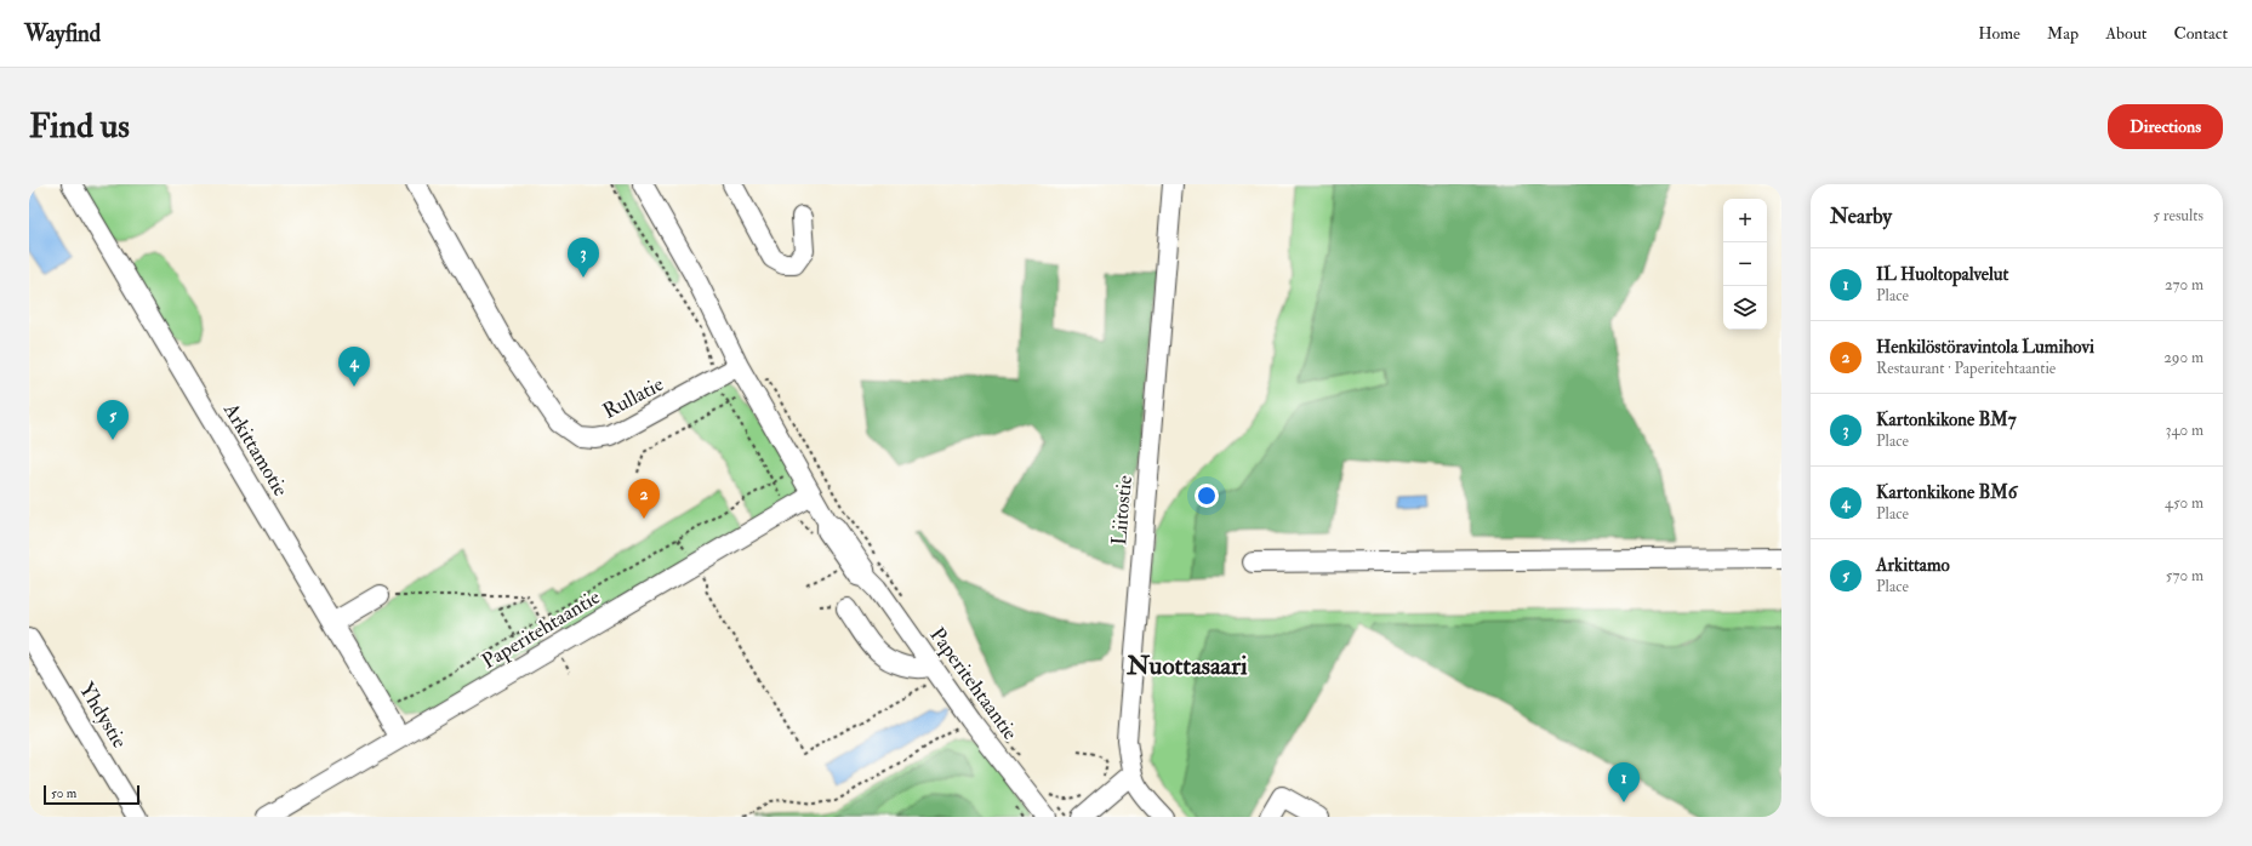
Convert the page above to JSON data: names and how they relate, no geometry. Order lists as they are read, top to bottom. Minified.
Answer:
{"streets":{"street":["Rullatie","Arkittamotie","Liitostie","Paperitehtaantie","Yhdystie"]},"crossings":[["Arkittamotie","Paperitehtaantie"]],"districts":["Nuottasaari"],"scale_bar":"50 m","page":{"header":"Wayfind","nav":["Home","Map","About","Contact"],"buttons":"Directions","title":"Find us","heading":["Nearby","5 results"],"map_buttons":["+","−"],"pins":["3","4","5","2","1"],"list":[{"mark":"1","name":"IL Huoltopalvelut","note":"Place","value":"270 m"},{"mark":"2","name":"Henkilöstöravintola Lumihovi","note":"Restaurant · Paperitehtaantie","value":"290 m"},{"mark":"3","name":"Kartonkikone BM7","note":"Place","value":"340 m"},{"mark":"4","name":"Kartonkikone BM6","note":"Place","value":"450 m"},{"mark":"5","name":"Arkittamo","note":"Place","value":"570 m"}],"scale":"50 m"}}
